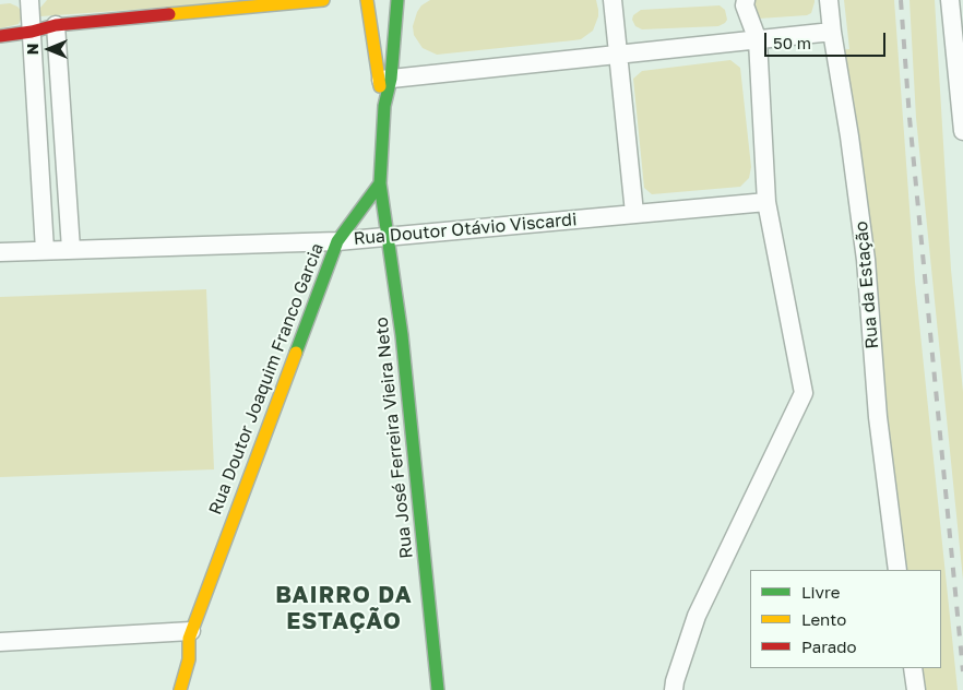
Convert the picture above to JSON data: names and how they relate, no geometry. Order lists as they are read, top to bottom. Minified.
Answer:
{"streets":{"street":["Rua Doutor Otávio Viscardi","Rua da Estação","Rua Doutor Joaquim Franco Garcia","Rua José Ferreira Vieira Neto"]},"crossings":[["Rua Doutor Otávio Viscardi","Rua Doutor Joaquim Franco Garcia"],["Rua Doutor Otávio Viscardi","Rua José Ferreira Vieira Neto"],["Rua Doutor Joaquim Franco Garcia","Rua José Ferreira Vieira Neto"]],"districts":["BAIRRO DA ESTAÇÃO"],"legend":["Livre","Lento","Parado"],"scale_bar":"50 m","north":"left"}
